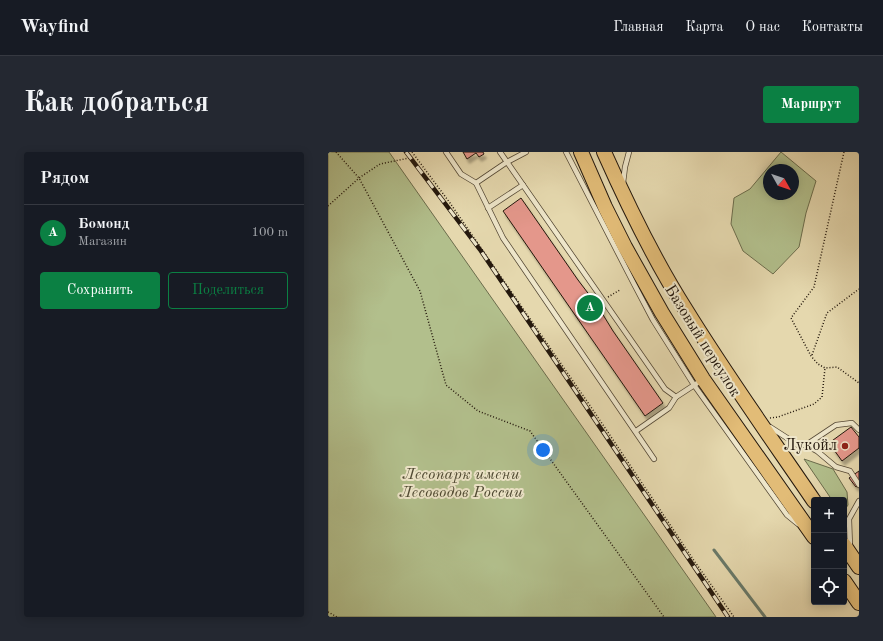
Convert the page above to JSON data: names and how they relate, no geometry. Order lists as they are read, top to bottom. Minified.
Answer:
{"streets":{"main road":["Базовый переулок"]},"parks":["Лесопарк имени Лесоводов России"],"places":["Лукойл"],"north":"bottom right","page":{"header":"Wayfind","nav":["Главная","Карта","О нас","Контакты"],"buttons":["Маршрут",["Сохранить","Поделиться"]],"title":"Как добраться","heading":"Рядом","list":[{"mark":"A","name":"Бомонд","note":"Магазин","value":"100 m"}],"pins":"A","map_buttons":["+","−"]}}
